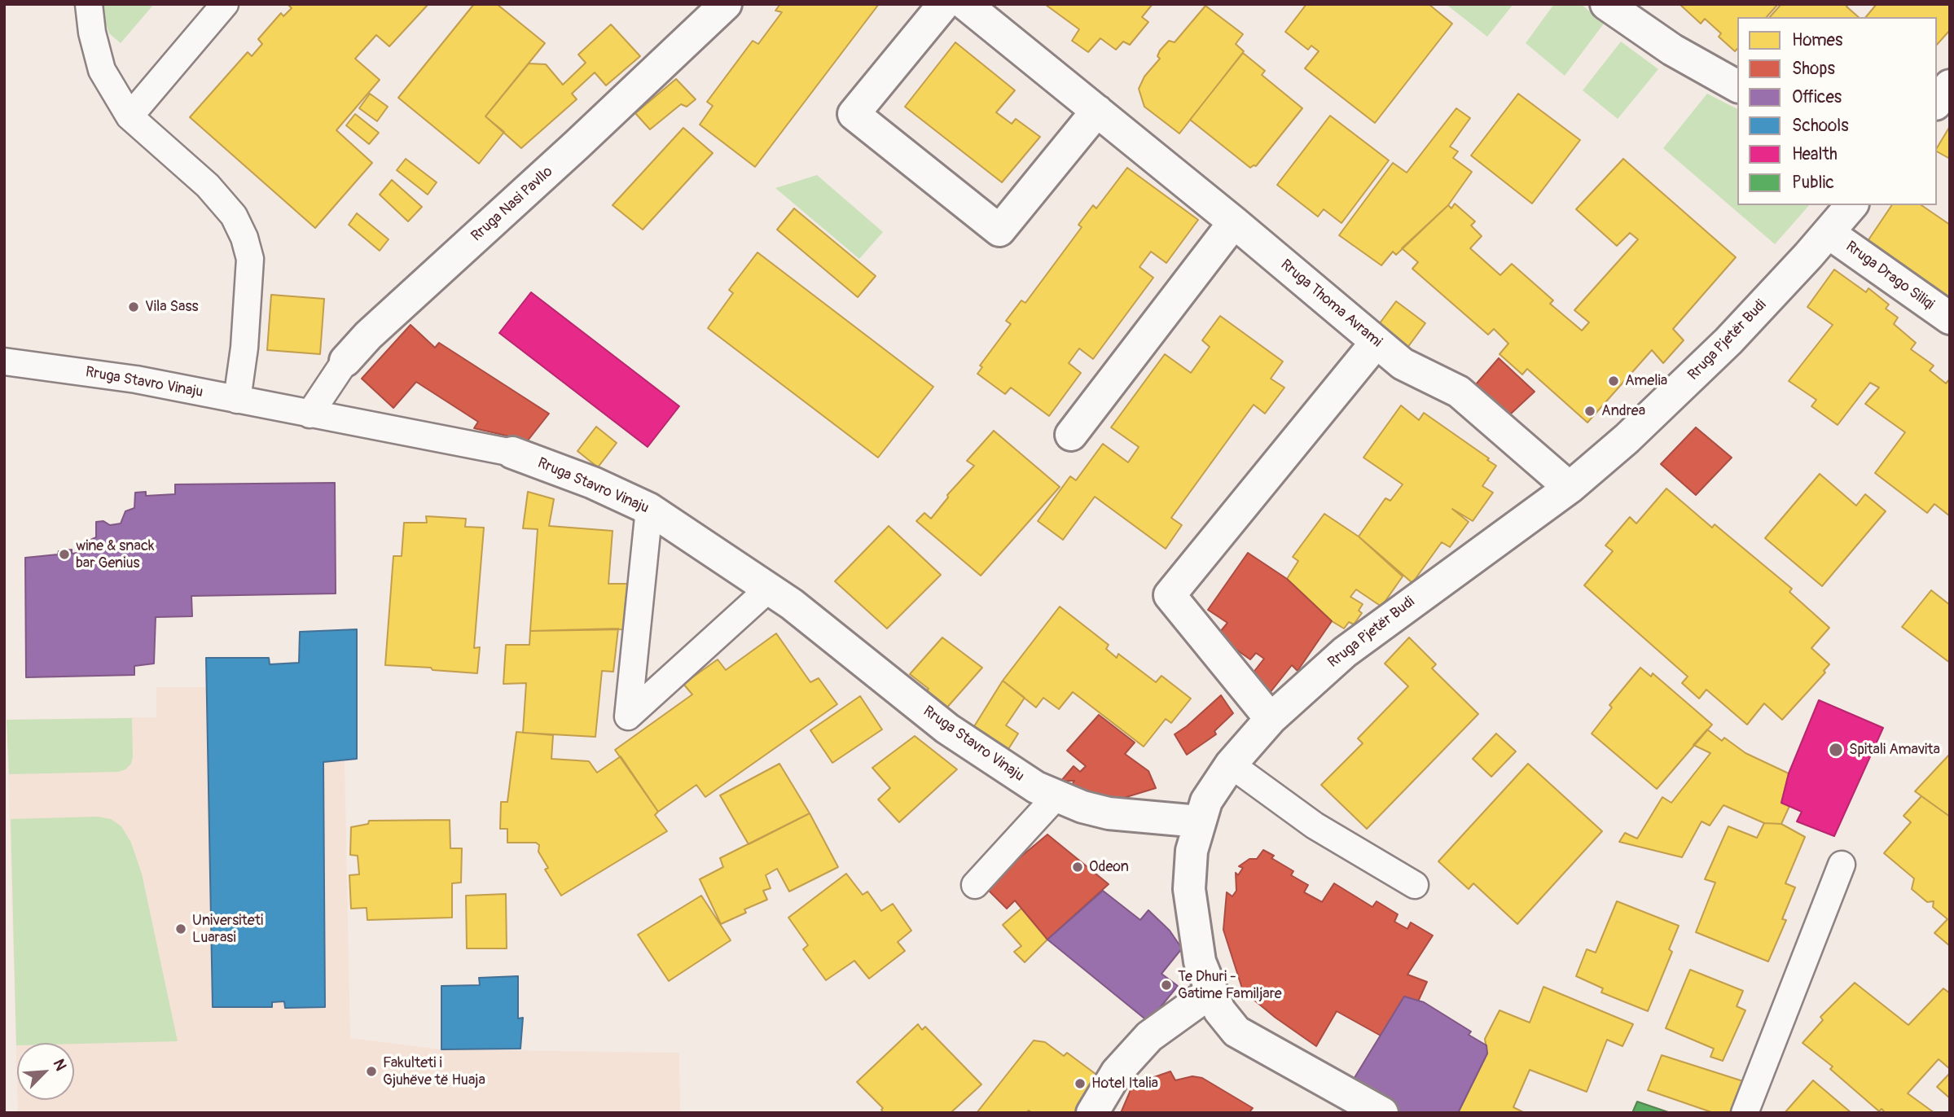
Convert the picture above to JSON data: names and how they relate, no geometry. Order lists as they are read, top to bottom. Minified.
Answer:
{"streets":{"street":["Rruga Nasi Pavllo","Rruga Drago Siliqi","Rruga Thoma Avrami","Rruga Pjetër Budi","Rruga Stavro Vinaju"]},"crossings":[["Rruga Nasi Pavllo","Rruga Stavro Vinaju"],["Rruga Drago Siliqi","Rruga Pjetër Budi"],["Rruga Thoma Avrami","Rruga Pjetër Budi"],["Rruga Pjetër Budi","Rruga Stavro Vinaju"]],"places":["Vila Sass","Amelia","Andrea","wine & snack bar Genius","Spitali Amavita","Odeon","Universiteti Luarasi","Te Dhuri - Gatime Familjare","Fakulteti i Gjuhëve të Huaja","Hotel Italia"],"legend":["Homes","Shops","Offices","Schools","Health","Public"],"north":"top right"}
